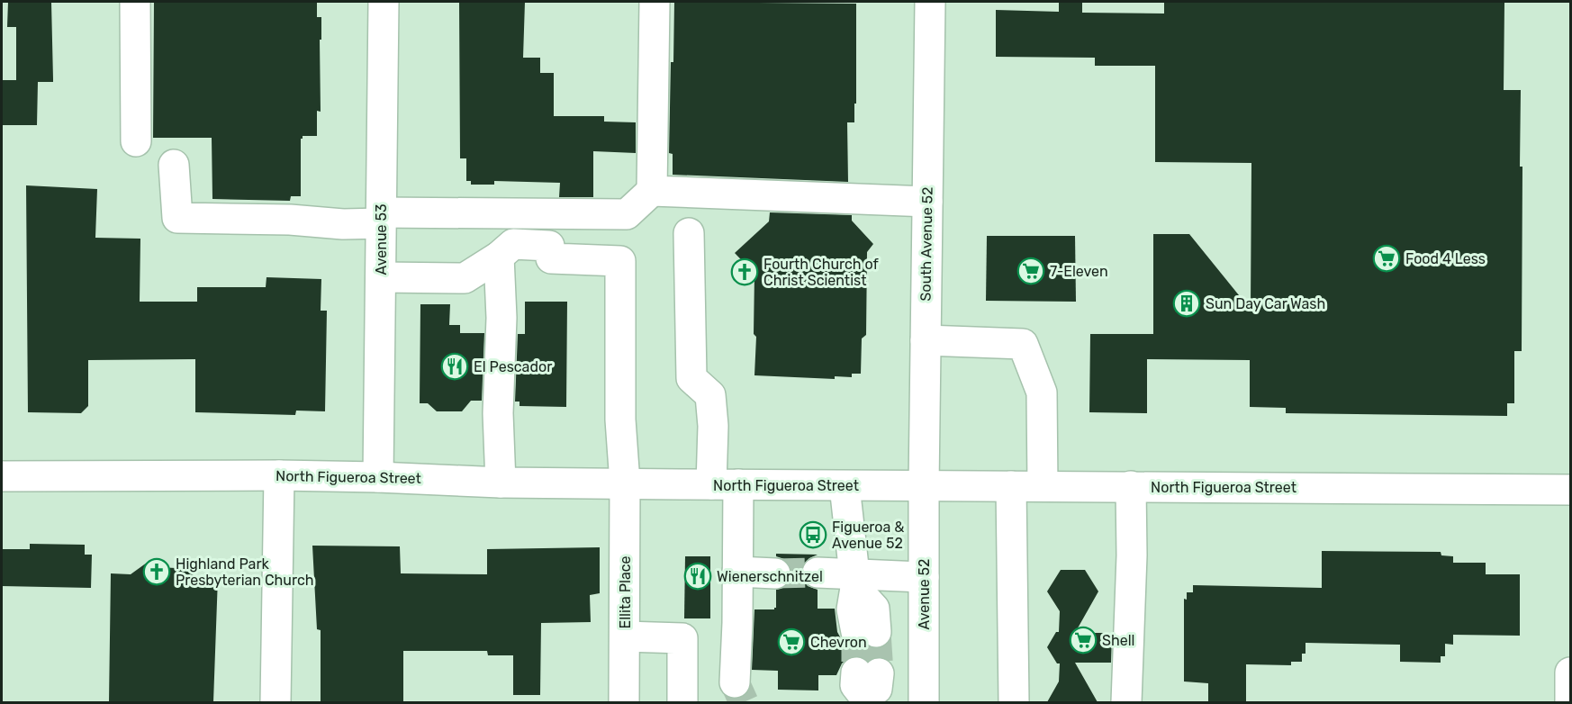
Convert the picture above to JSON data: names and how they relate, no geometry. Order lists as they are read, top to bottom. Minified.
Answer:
{"streets":{"street":["Avenue 53","South Avenue 52","North Figueroa Street","Ellita Place","Avenue 52"]},"crossings":[["Avenue 53","North Figueroa Street"],["South Avenue 52","North Figueroa Street"],["South Avenue 52","Avenue 52"],["North Figueroa Street","Ellita Place"],["North Figueroa Street","Avenue 52"]],"places":{"supermarket":["Food 4 Less","7-Eleven","Shell","Chevron"],"church":["Fourth Church of Christ Scientist","Highland Park Presbyterian Church"],"building":["Sun Day Car Wash"],"restaurant":["El Pescador","Wienerschnitzel"],"bus stop":["Figueroa & Avenue 52"]}}
